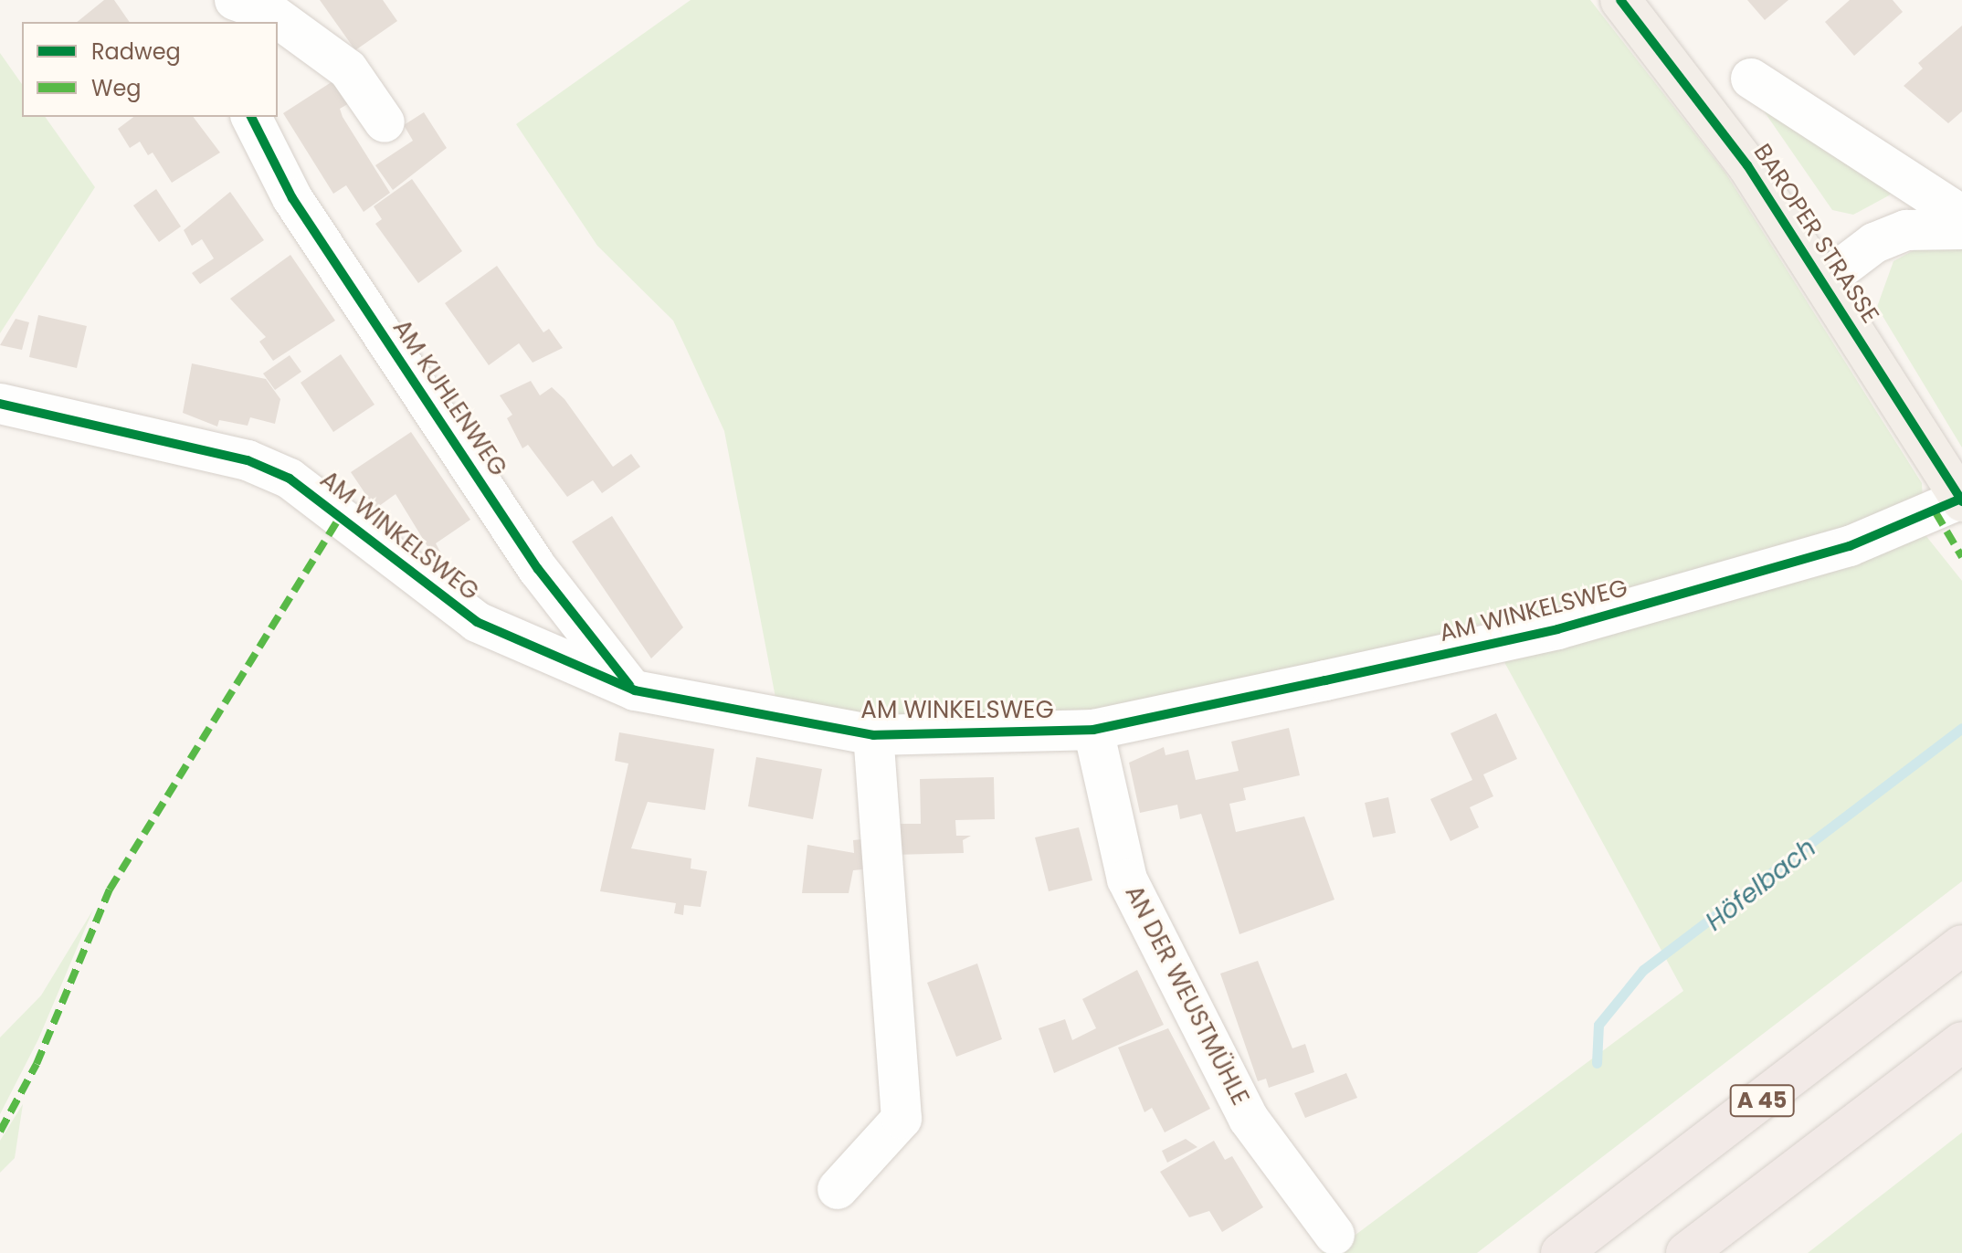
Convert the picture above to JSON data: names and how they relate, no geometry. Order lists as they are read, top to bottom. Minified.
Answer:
{"streets":{"highway":["A 45"],"main road":["BAROPER STRASSE"],"street":["AM KUHLENWEG","AM WINKELSWEG","AN DER WEUSTMÜHLE"]},"crossings":[["BAROPER STRASSE","AM WINKELSWEG"],["AM KUHLENWEG","AM WINKELSWEG"],["AM WINKELSWEG","AN DER WEUSTMÜHLE"]],"water":["Höfelbach"],"legend":["Radweg","Weg"]}
